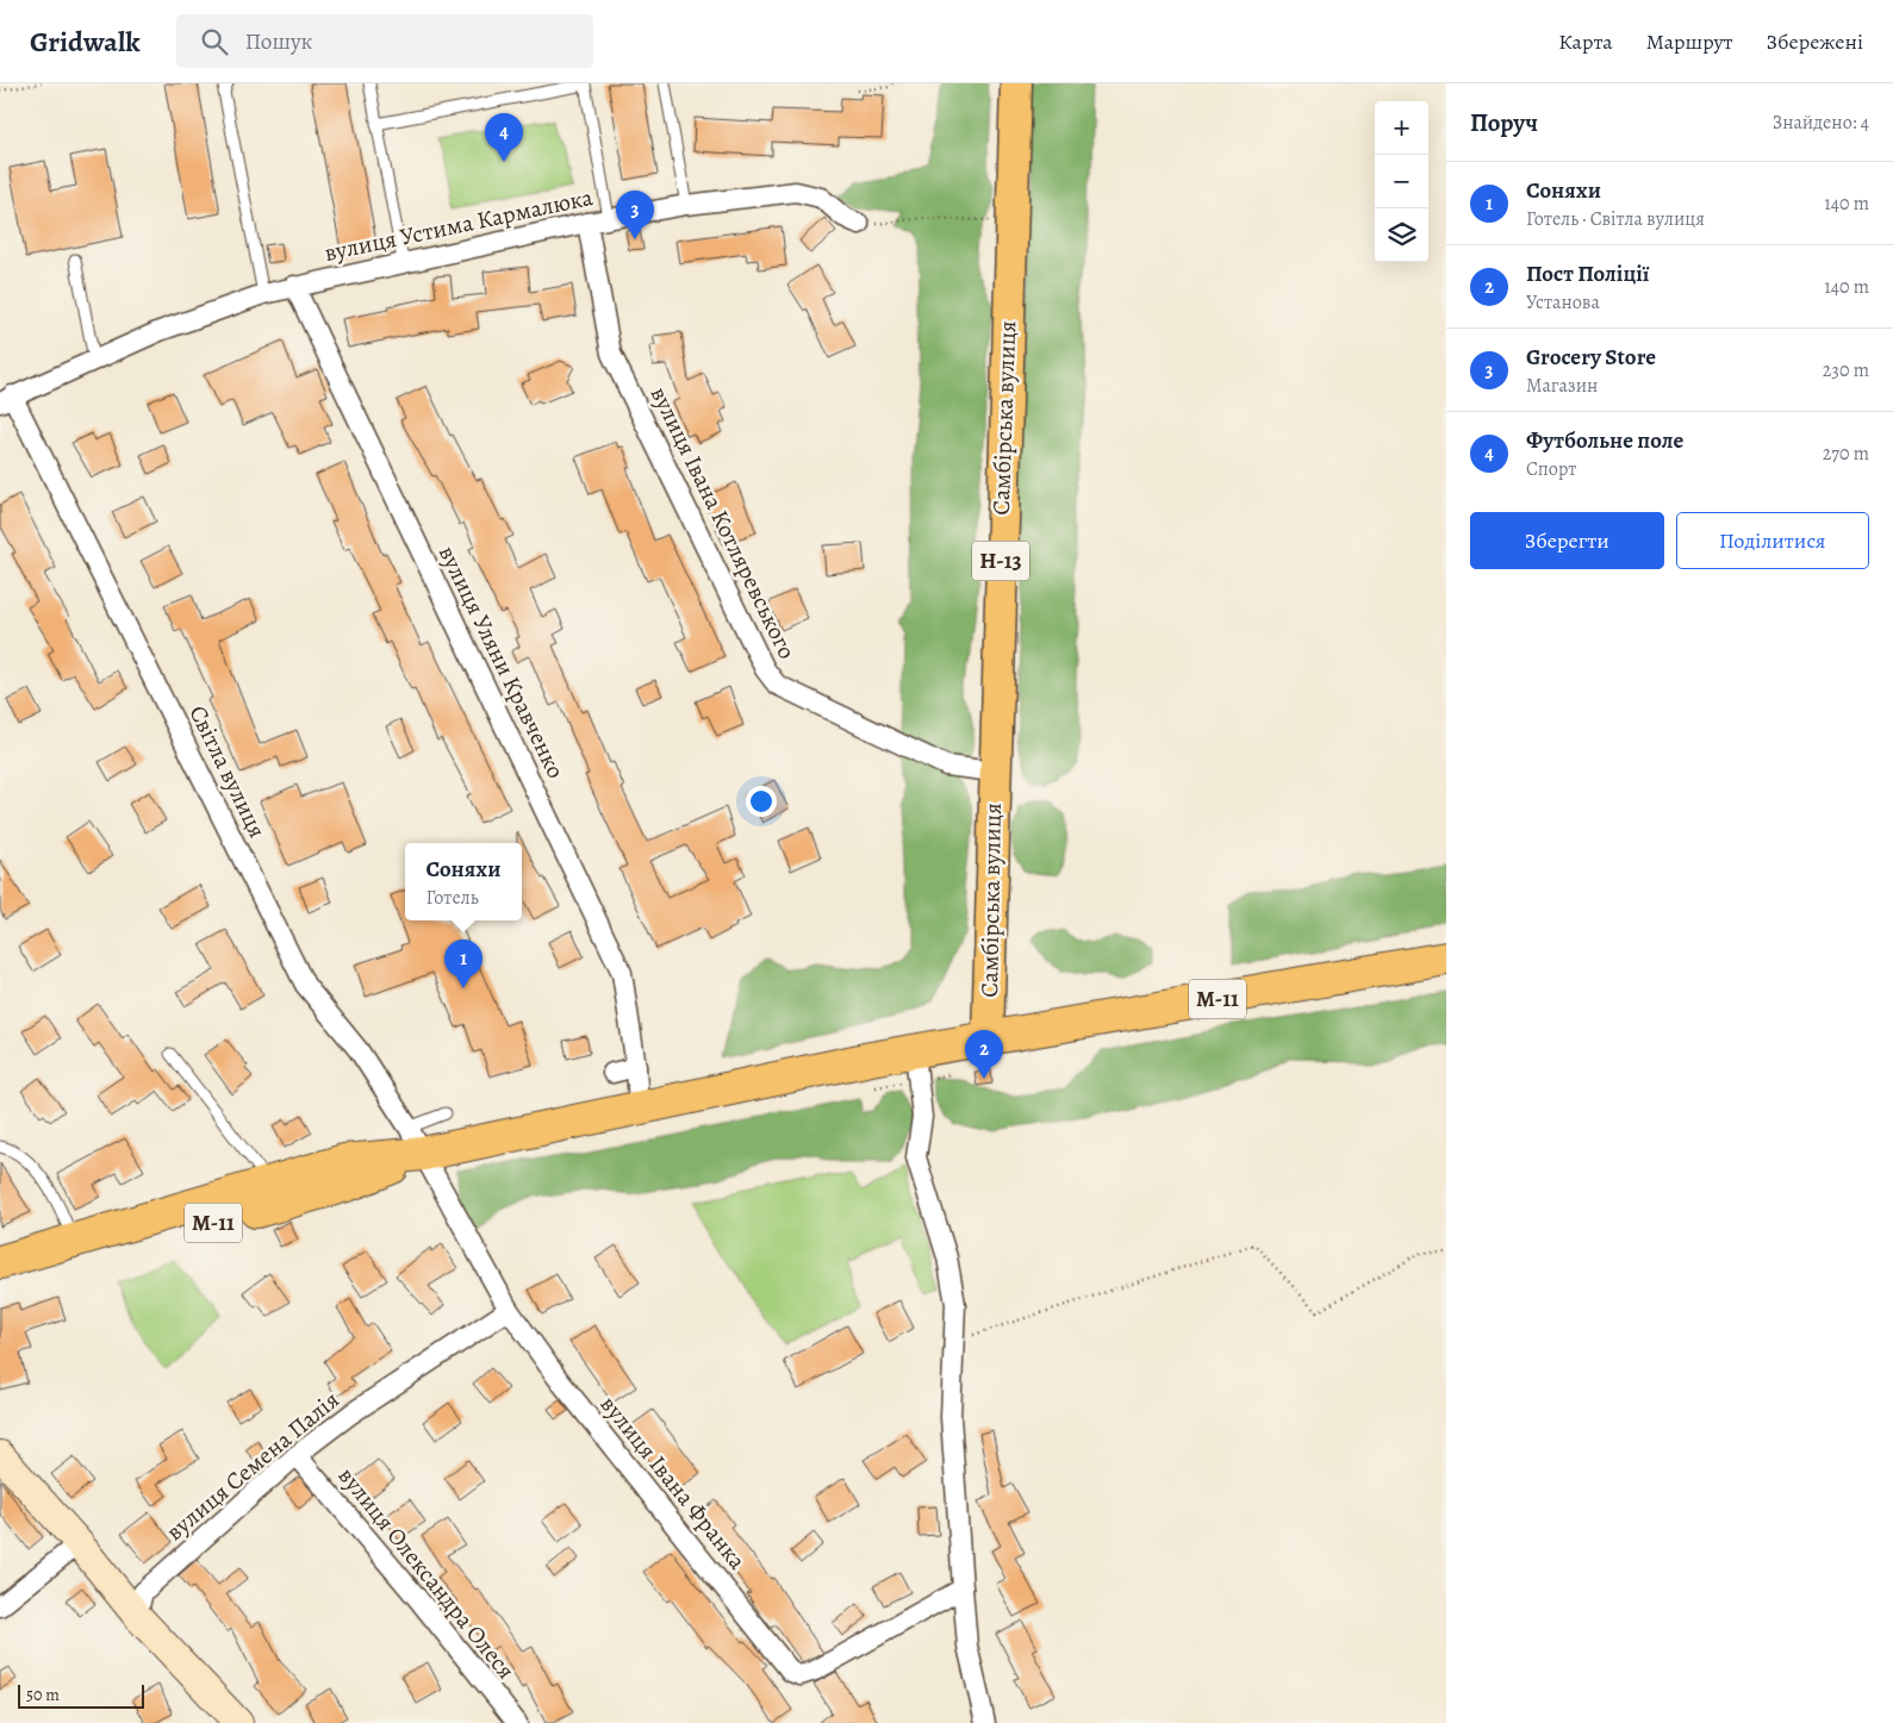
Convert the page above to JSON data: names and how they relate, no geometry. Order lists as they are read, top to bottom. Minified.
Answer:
{"streets":{"highway":["М-11"],"main road":["Самбірська вулиця","Н-13"],"street":["вулиця Устима Кармалюка","вулиця Івана Котляревського","вулиця Уляни Кравченко","Світла вулиця","вулиця Семена Палія","вулиця Івана Франка","вулиця Олександра Олеся"]},"crossings":[["вулиця Устима Кармалюка","вулиця Івана Котляревського"],["вулиця Устима Кармалюка","вулиця Уляни Кравченко"],["вулиця Устима Кармалюка","Світла вулиця"],["Самбірська вулиця","вулиця Івана Котляревського"],["Самбірська вулиця","М-11"],["вулиця Уляни Кравченко","М-11"],["Світла вулиця","М-11"],["Світла вулиця","вулиця Івана Франка"],["М-11","вулиця Івана Франка"],["вулиця Семена Палія","вулиця Івана Франка"],["вулиця Семена Палія","вулиця Олександра Олеся"]],"scale_bar":"50 m","page":{"header":"Gridwalk","search":"Пошук","nav":["Карта","Маршрут","Збережені"],"heading":["Поруч","Знайдено: 4"],"map_buttons":["+","−"],"pins":["4","3","1","2"],"list":[{"mark":"1","name":"Соняхи","note":"Готель · Світла вулиця","value":"140 m"},{"mark":"2","name":"Пост Поліції","note":"Установа","value":"140 m"},{"mark":"3","name":"Grocery Store","note":"Магазин","value":"230 m"},{"mark":"4","name":"Футбольне поле","note":"Спорт","value":"270 m"}],"buttons":["Зберегти","Поділитися"],"popup":["Соняхи","Готель"],"scale":"50 m"}}
